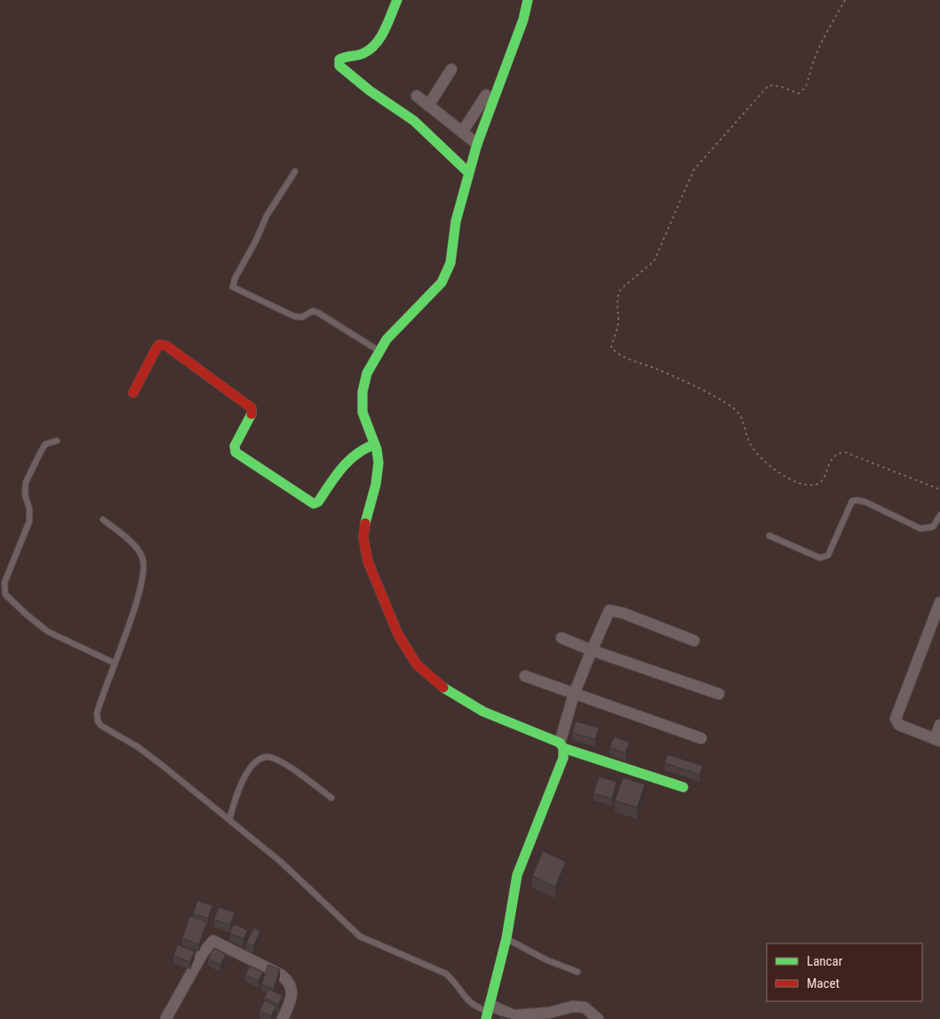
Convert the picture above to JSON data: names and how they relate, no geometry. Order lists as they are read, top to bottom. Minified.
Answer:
{"legend":["Lancar","Macet"]}
